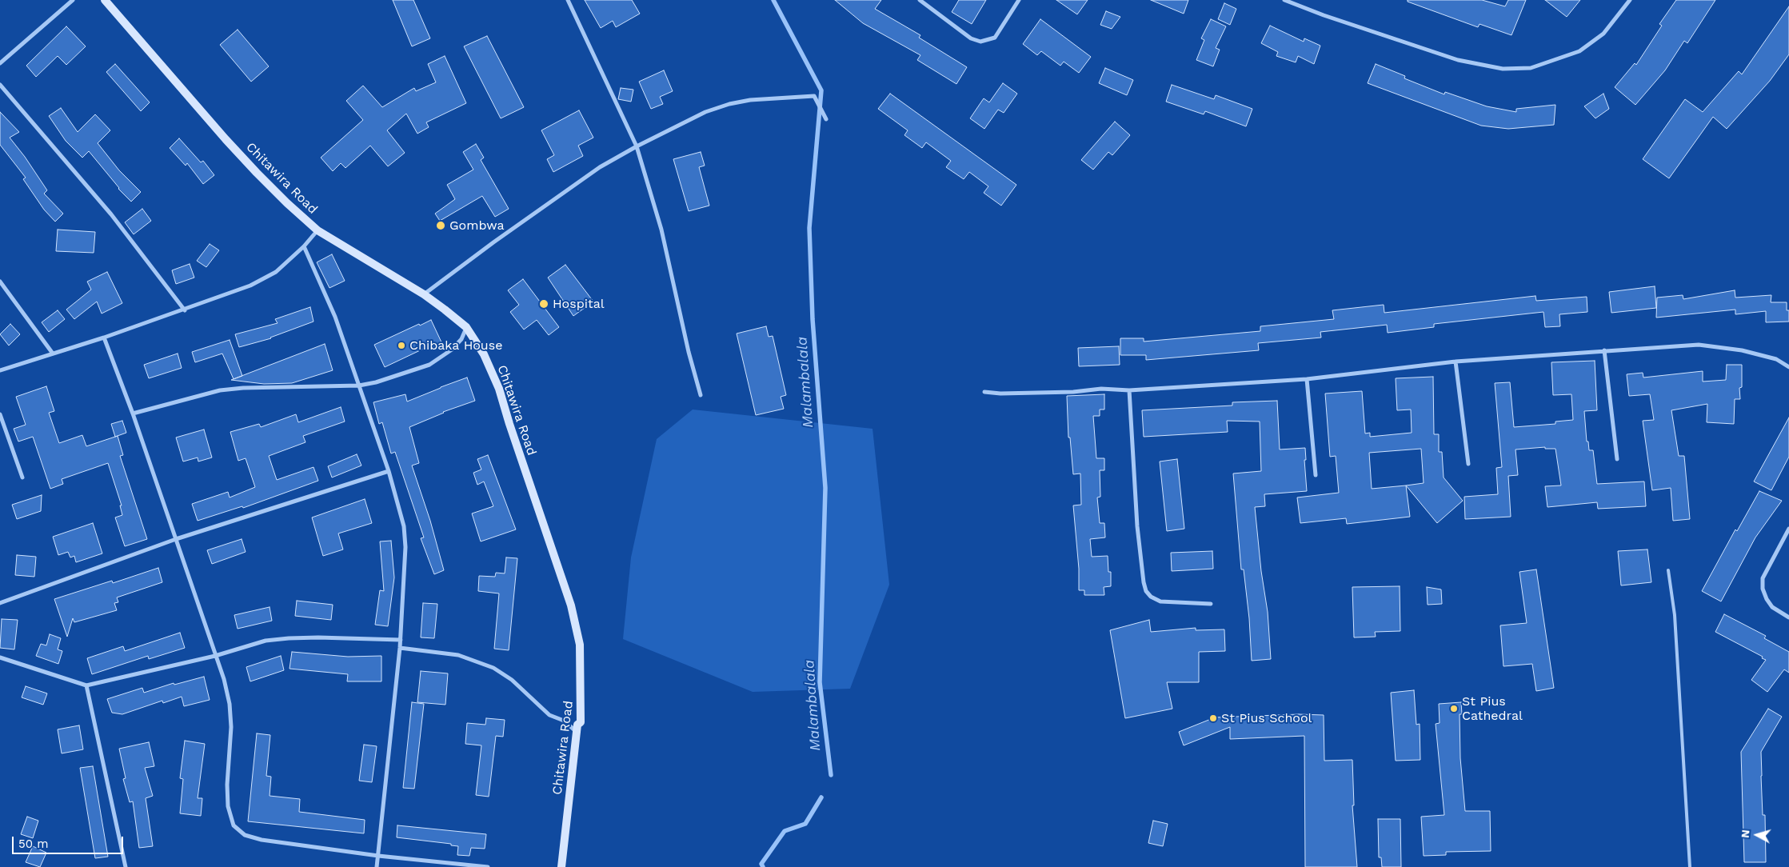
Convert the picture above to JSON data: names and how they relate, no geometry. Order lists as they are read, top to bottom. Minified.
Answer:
{"streets":{"street":["Chitawira Road"]},"water":["Malambalala"],"places":["Gombwa","Hospital","Chibaka House","St Pius Cathedral","St Pius School"],"scale_bar":"50 m","north":"left"}
